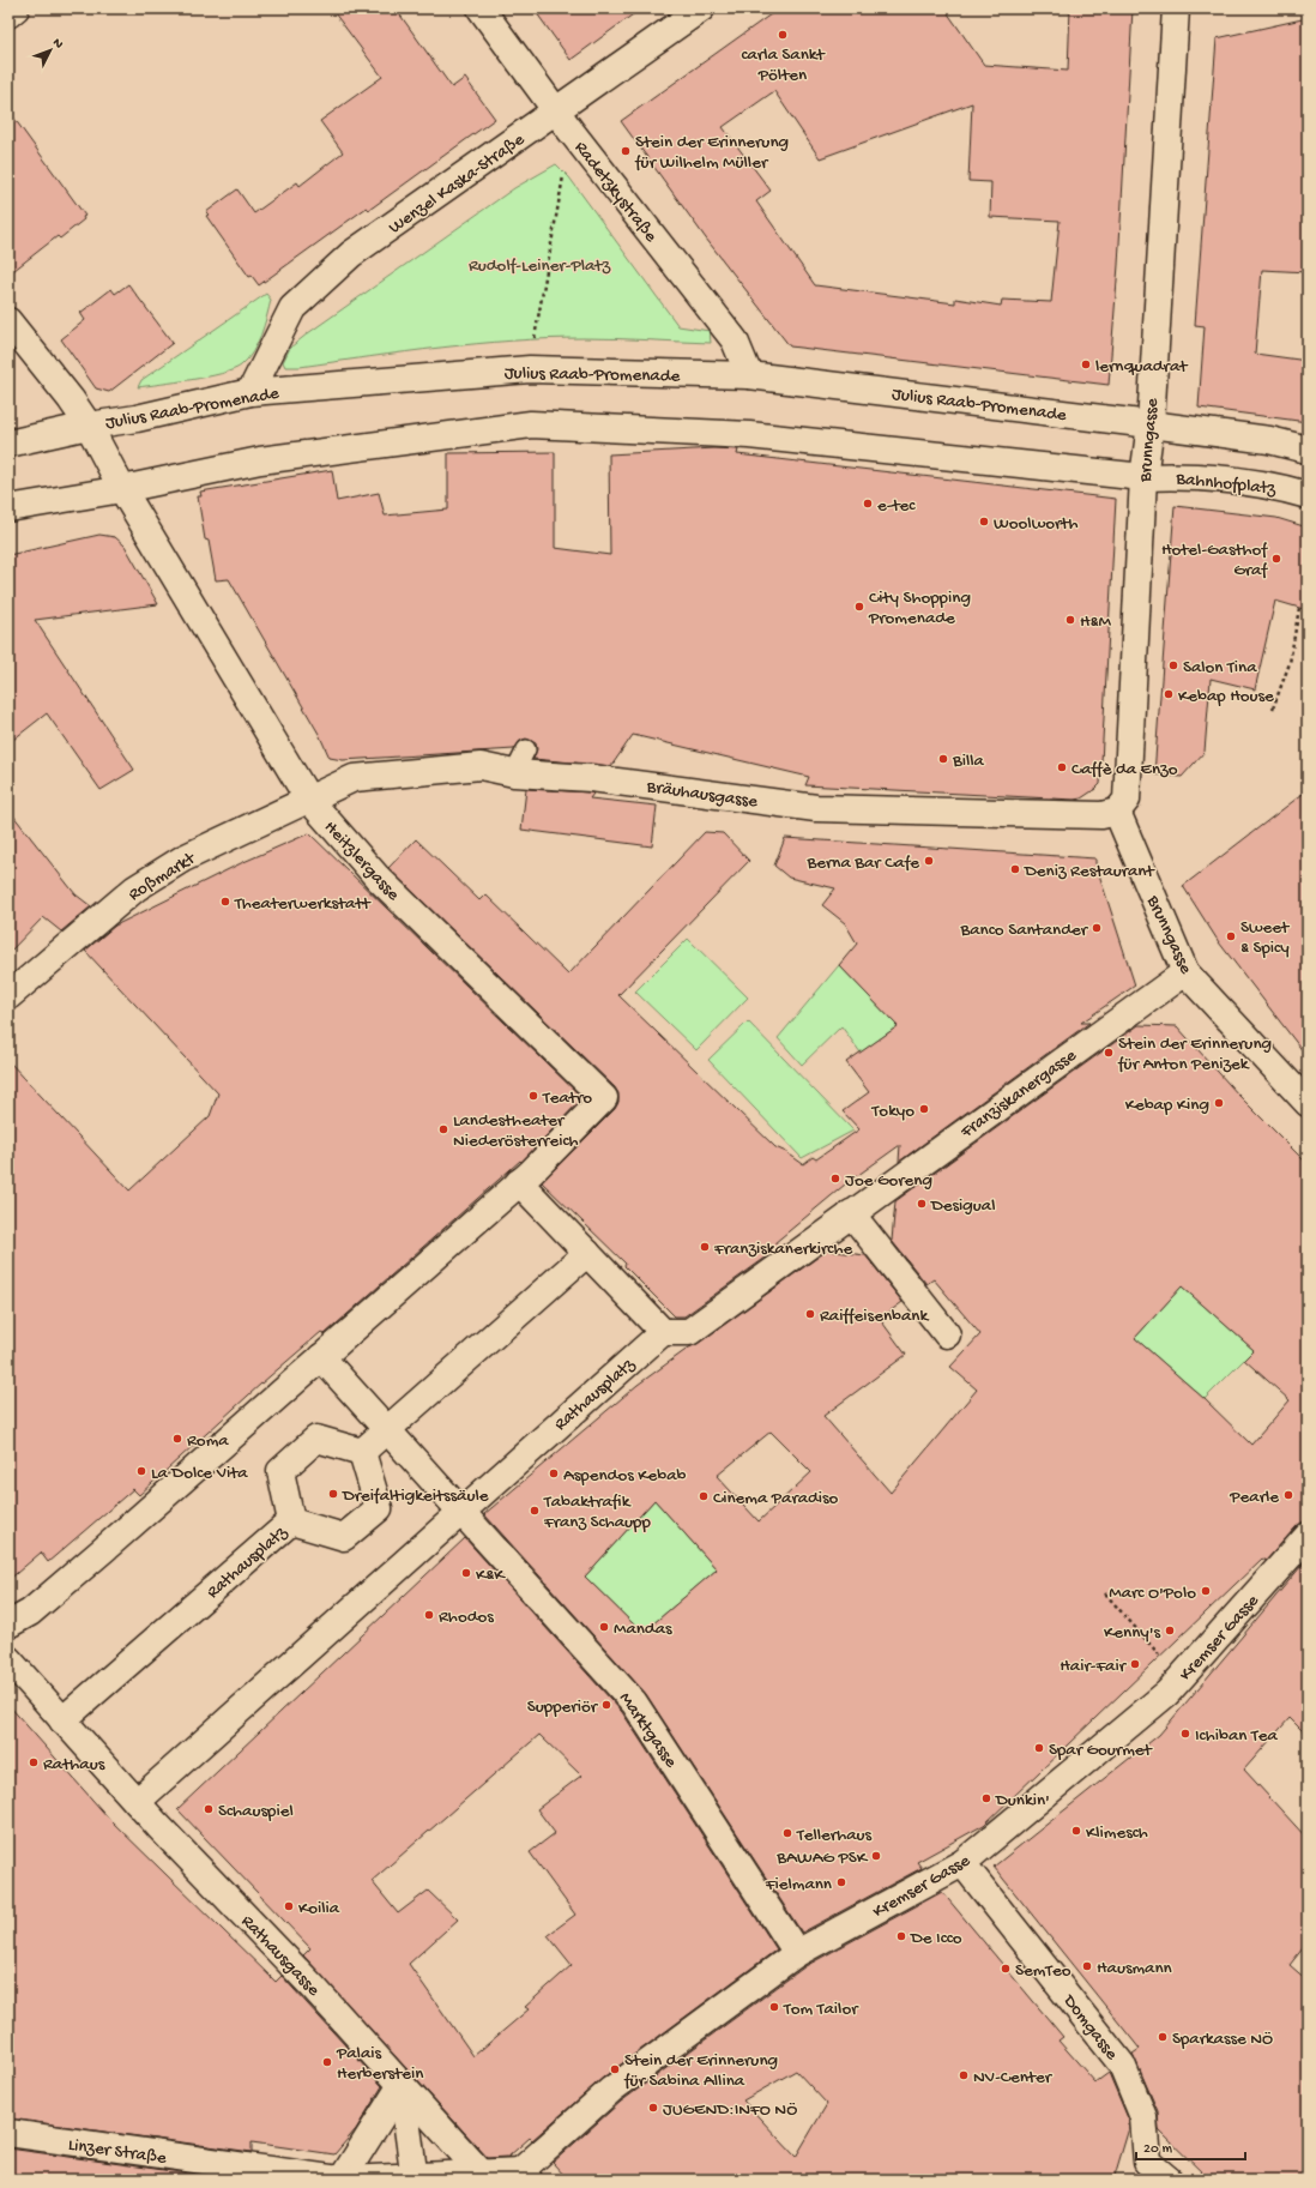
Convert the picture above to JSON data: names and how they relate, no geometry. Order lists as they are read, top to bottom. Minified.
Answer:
{"streets":{"street":["Wenzel Kaska-Straße","Radetzkystraße","Julius Raab-Promenade","Brunngasse","Bahnhofplatz","Bräuhausgasse","Heitzlergasse","Roßmarkt","Franziskanergasse","Rathausplatz","Kremser Gasse","Marktgasse","Rathausgasse","Domgasse","Linzer Straße"]},"crossings":[["Wenzel Kaska-Straße","Radetzkystraße"],["Wenzel Kaska-Straße","Julius Raab-Promenade"],["Radetzkystraße","Julius Raab-Promenade"],["Julius Raab-Promenade","Brunngasse"],["Julius Raab-Promenade","Heitzlergasse"],["Brunngasse","Bahnhofplatz"],["Brunngasse","Bräuhausgasse"],["Brunngasse","Franziskanergasse"],["Bräuhausgasse","Heitzlergasse"],["Bräuhausgasse","Roßmarkt"],["Heitzlergasse","Roßmarkt"],["Franziskanergasse","Rathausplatz"],["Rathausplatz","Marktgasse"],["Rathausplatz","Rathausgasse"],["Kremser Gasse","Marktgasse"],["Kremser Gasse","Domgasse"]],"parks":["Rudolf-Leiner-Platz"],"places":["carla Sankt Pölten","Stein der Erinnerung für Wilhelm Müller","lernquadrat","e-tec","Woolworth","Hotel-Gasthof Graf","City Shopping Promenade","H&M","Salon Tina","Kebap House","Billa","Caffè da Enzo","Berna Bar Cafe","Deniz Restaurant","Theaterwerkstatt","Banco Santander","Sweet & Spicy","Stein der Erinnerung für Anton Penizek","Teatro","Kebap King","Tokyo","Landestheater Niederösterreich","Joe Goreng","Desigual","Franziskanerkirche","Raiffeisenbank","Roma","La Dolce Vita","Aspendos Kebab","Dreifaltigkeitssäule","Pearle","Cinema Paradiso","Tabaktrafik Franz Schaupp","K&K","Marc O'Polo","Rhodos","Mandas","Kenny's","Hair-Fair","Supperiör","Ichiban Tea","Spar Gourmet","Rathaus","Dunkin'","Schauspiel","Klimesch","Tellerhaus","BAWAG PSK","Fielmann","Koilia","De Icco","Hausmann","SemTeo","Tom Tailor","Sparkasse NÖ","Palais Herberstein","Stein der Erinnerung für Sabina Allina","NV-Center","JUGEND:INFO NÖ"],"scale_bar":"20 m","north":"top right"}
